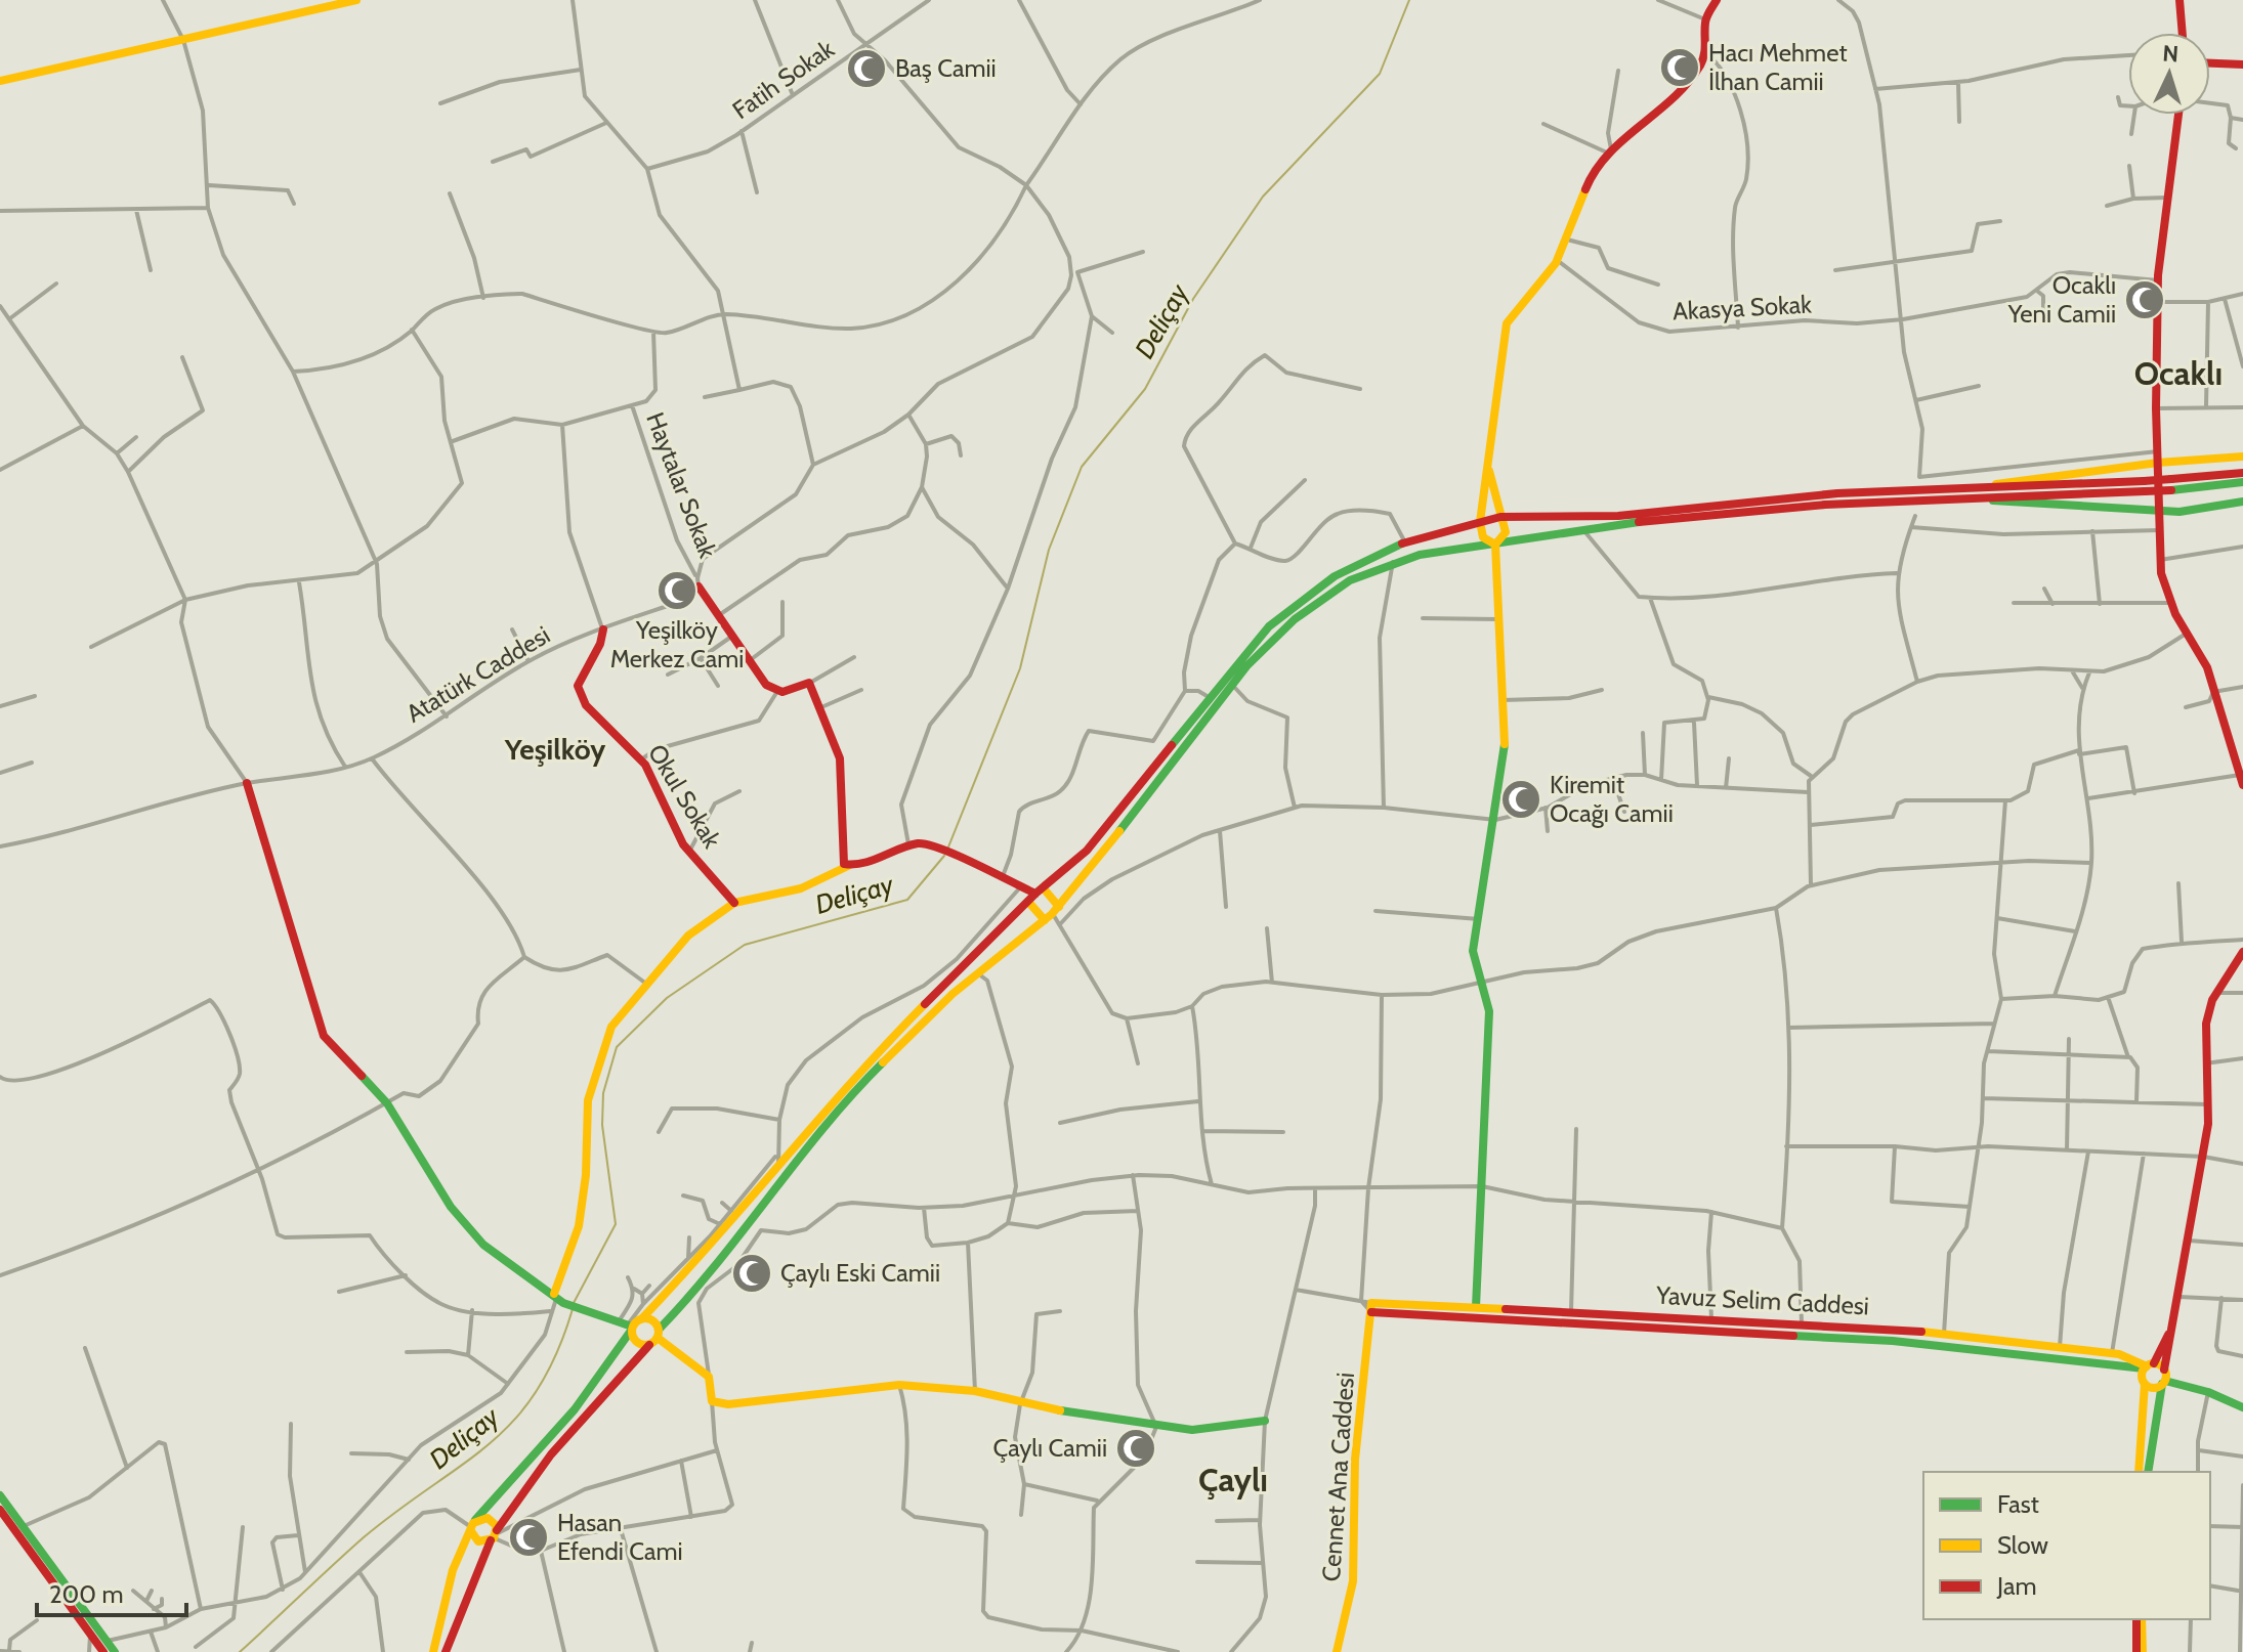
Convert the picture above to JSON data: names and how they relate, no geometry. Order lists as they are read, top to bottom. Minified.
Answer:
{"streets":{"main road":["Okul Sokak","Yavuz Selim Caddesi","Cennet Ana Caddesi"],"street":["Fatih Sokak","Akasya Sokak","Haytalar Sokak","Atatürk Caddesi"]},"crossings":[["Haytalar Sokak","Atatürk Caddesi"],["Atatürk Caddesi","Okul Sokak"],["Yavuz Selim Caddesi","Cennet Ana Caddesi"]],"districts":["Ocaklı","Yeşilköy","Çaylı"],"water":["Deliçay"],"places":{"mosque":["Hacı Mehmet İlhan Camii","Baş Camii","Ocaklı Yeni Camii","Yeşilköy Merkez Cami","Kiremit Ocağı Camii","Çaylı Eski Camii","Çaylı Camii","Hasan Efendi Cami"]},"legend":["Fast","Slow","Jam"],"scale_bar":"200 m","north":"top"}
